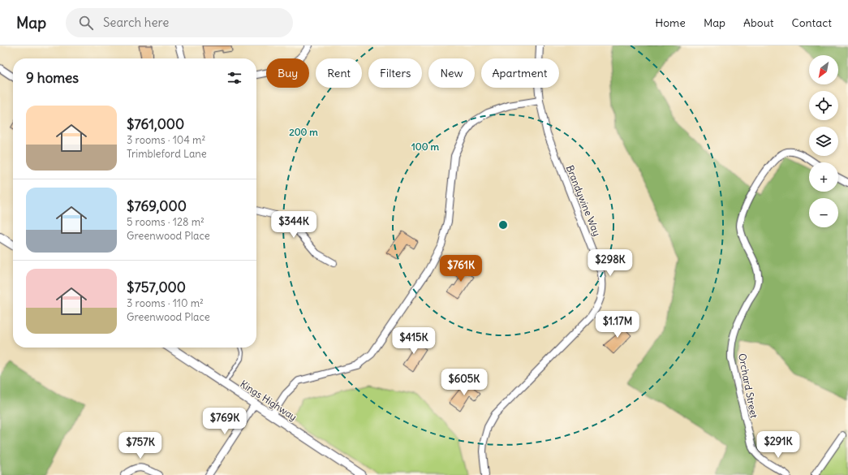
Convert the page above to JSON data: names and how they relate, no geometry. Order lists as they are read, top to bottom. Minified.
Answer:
{"streets":{"street":["Brandywine Way","Orchard Street","Kings Highway"]},"north":"bottom left","page":{"header":"Map","search":"Search here","nav":["Home","Map","About","Contact"],"map_buttons":["+","−"],"chip":["Buy","Rent","Filters","New","Apartment"],"heading":"9 homes","list":[{"name":"$761,000","note":"3 rooms · 104 m² · Trimbleford Lane"},{"name":"$769,000","note":"5 rooms · 128 m² · Greenwood Place"},{"name":"$757,000","note":"3 rooms · 110 m² · Greenwood Place"}],"price":["$344K","$298K","$761K","$1.17M","$415K","$605K","$769K","$291K","$757K"]},"rings":["200 m","100 m"]}
